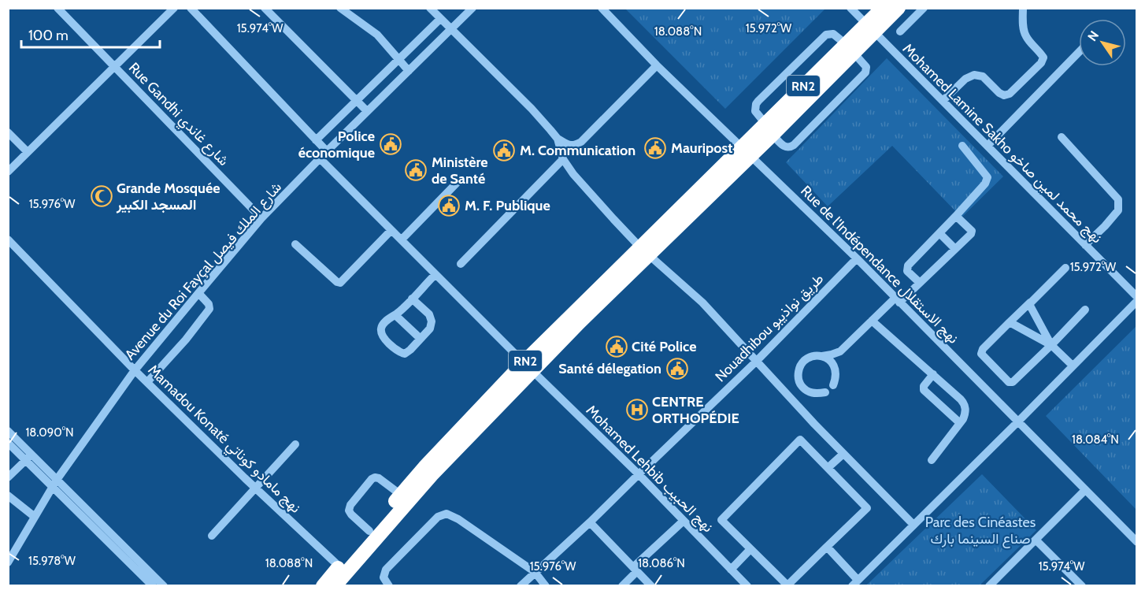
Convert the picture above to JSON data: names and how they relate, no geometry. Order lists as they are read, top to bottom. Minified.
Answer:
{"streets":{"highway":["RN2"],"street":["Rue Gandhi شارع غاندي","Mohamed Lamine Sakho نهج محمد لمين صاخو","Rue de l'Indépendance نهج الاستقلال","Avenue du Roi Fayçal شارع الملك فيصل","Nouadhibou طريق نواذيبو","Mamadou Konaté نهج مامادو كوناتي","Mohamed Lehbib نهج الحبيب"]},"crossings":[["RN2","Mohamed Lamine Sakho نهج محمد لمين صاخو"],["RN2","Rue de l'Indépendance نهج الاستقلال"],["RN2","Mamadou Konaté نهج مامادو كوناتي"],["RN2","Mohamed Lehbib نهج الحبيب"],["Rue Gandhi شارع غاندي","Avenue du Roi Fayçal شارع الملك فيصل"],["Rue de l'Indépendance نهج الاستقلال","Nouadhibou طريق نواذيبو"],["Avenue du Roi Fayçal شارع الملك فيصل","Mamadou Konaté نهج مامادو كوناتي"],["Avenue du Roi Fayçal شارع الملك فيصل","Mohamed Lehbib نهج الحبيب"],["Nouadhibou طريق نواذيبو","Mohamed Lehbib نهج الحبيب"]],"parks":["Parc des Cinéastes صناع السينما بارك"],"places":{"public building":["Police économique","Mauripost","M. Communication","Ministère de Santé","M. F. Publique","Cité Police","Santé délegation"],"mosque":["Grande Mosquée المسجد الكبير"],"hospital":["CENTRE ORTHOPÉDIE"]},"scale_bar":"100 m","north":"top left","coordinates":["15.974°W","15.972°W","18.088°N","15.976°W","18.090°N","18.084°N","15.978°W","18.086°N"]}
